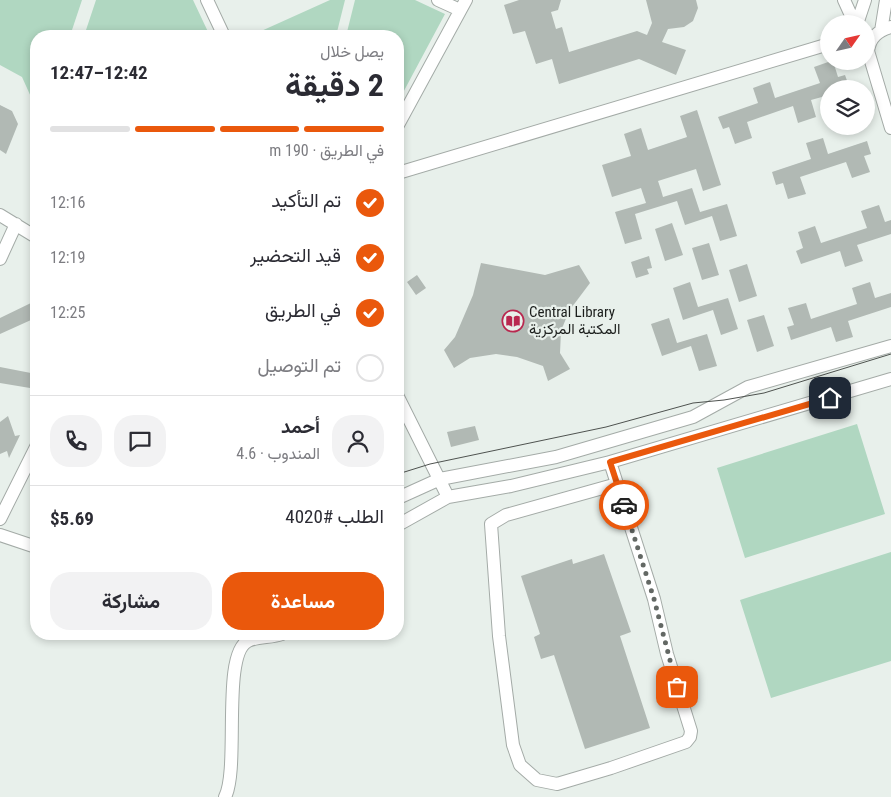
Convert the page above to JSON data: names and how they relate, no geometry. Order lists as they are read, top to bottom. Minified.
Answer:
{"places":{"library":["Central Library المكتبة المركزية"]},"north":"top right","page":{"heading":["2 دقيقة","يصل خلال","12:42–12:47"],"panel":["أحمد","المندوب · 4.6","الطلب #4020","$5.69"],"bar":"في الطريق · 190 m","list":[["تم التأكيد","12:16"],["قيد التحضير","12:19"],["في الطريق","12:25"],"تم التوصيل"],"buttons":["مساعدة","مشاركة"]}}
